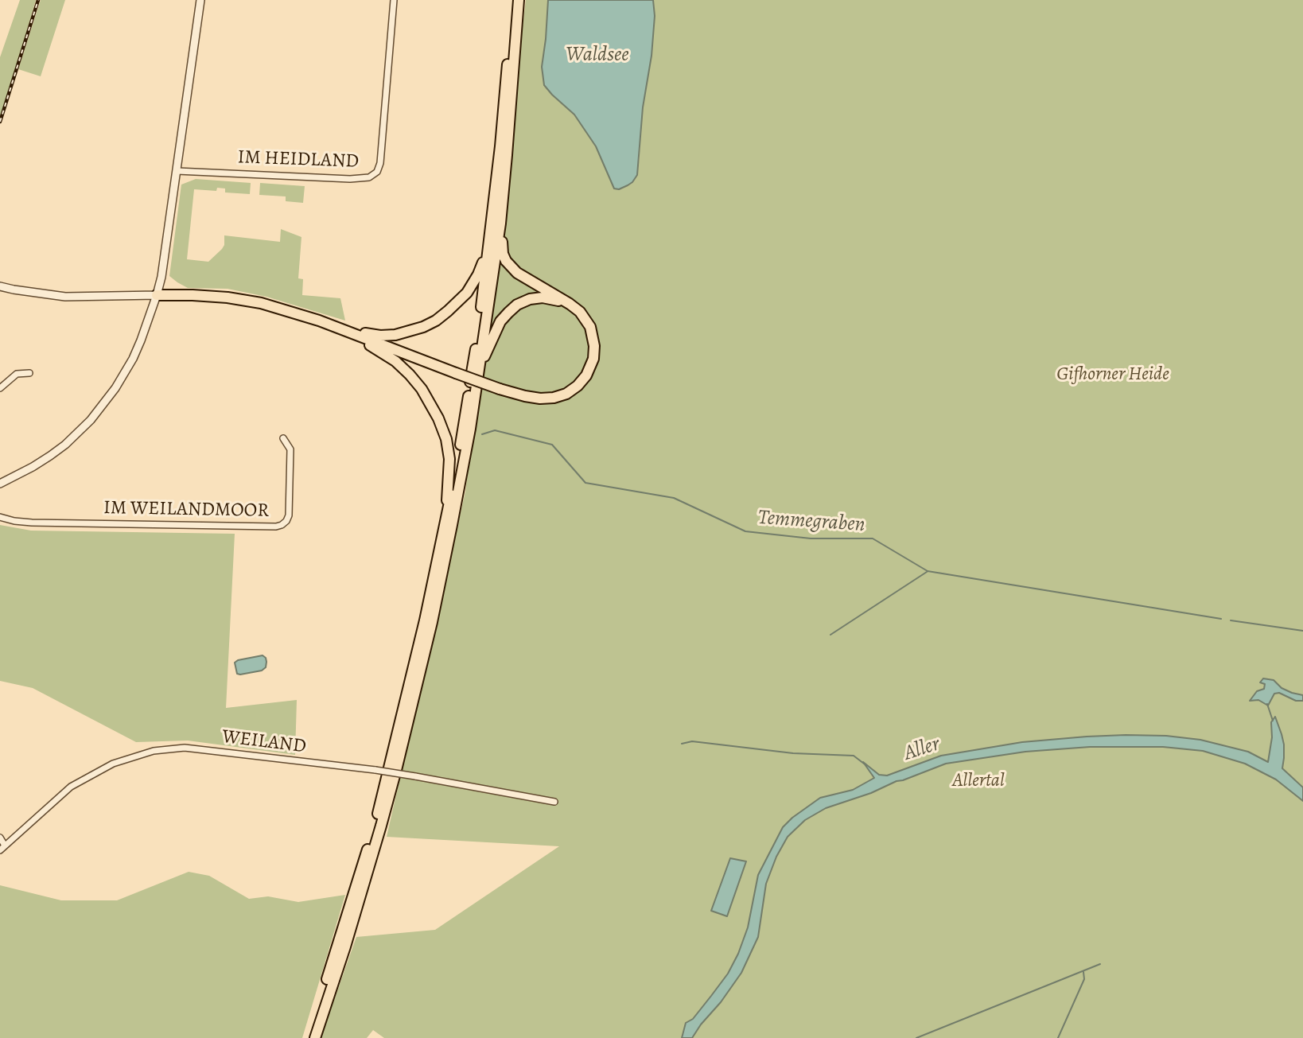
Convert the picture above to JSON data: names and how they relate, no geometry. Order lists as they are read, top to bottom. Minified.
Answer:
{"streets":{"street":["IM HEIDLAND","IM WEILANDMOOR","WEILAND"]},"water":["Waldsee","Temmegraben","Aller"],"parks":["Gifhorner Heide","Allertal"]}
